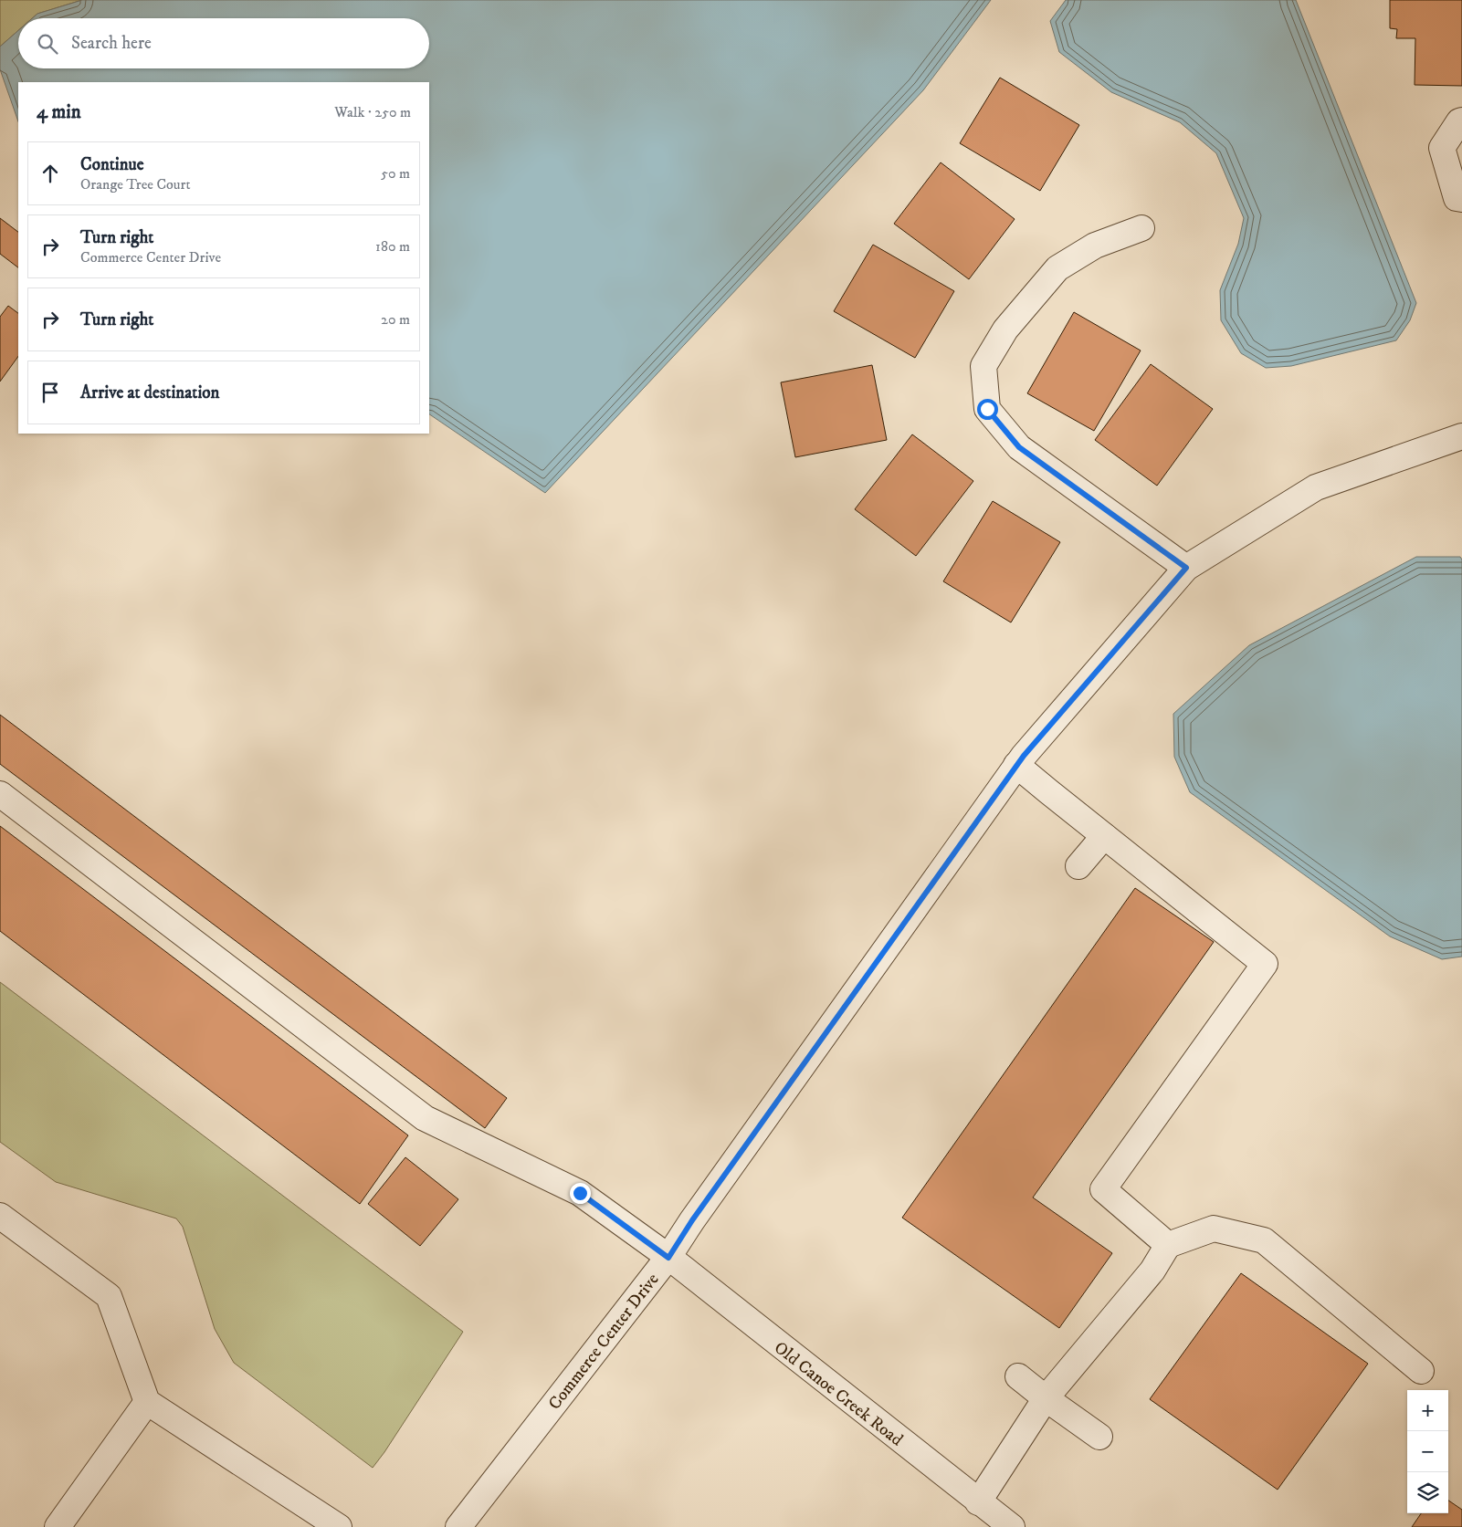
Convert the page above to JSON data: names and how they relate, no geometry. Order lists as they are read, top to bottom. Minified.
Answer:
{"streets":{"street":["Commerce Center Drive","Old Canoe Creek Road"]},"crossings":[["Commerce Center Drive","Old Canoe Creek Road"]],"page":{"search":"Search here","heading":["4 min","Walk · 250 m"],"list":[["Continue","Orange Tree Court","50 m"],["Turn right","Commerce Center Drive","180 m"],["Turn right","20 m"],"Arrive at destination"],"map_buttons":["+","−"]}}
